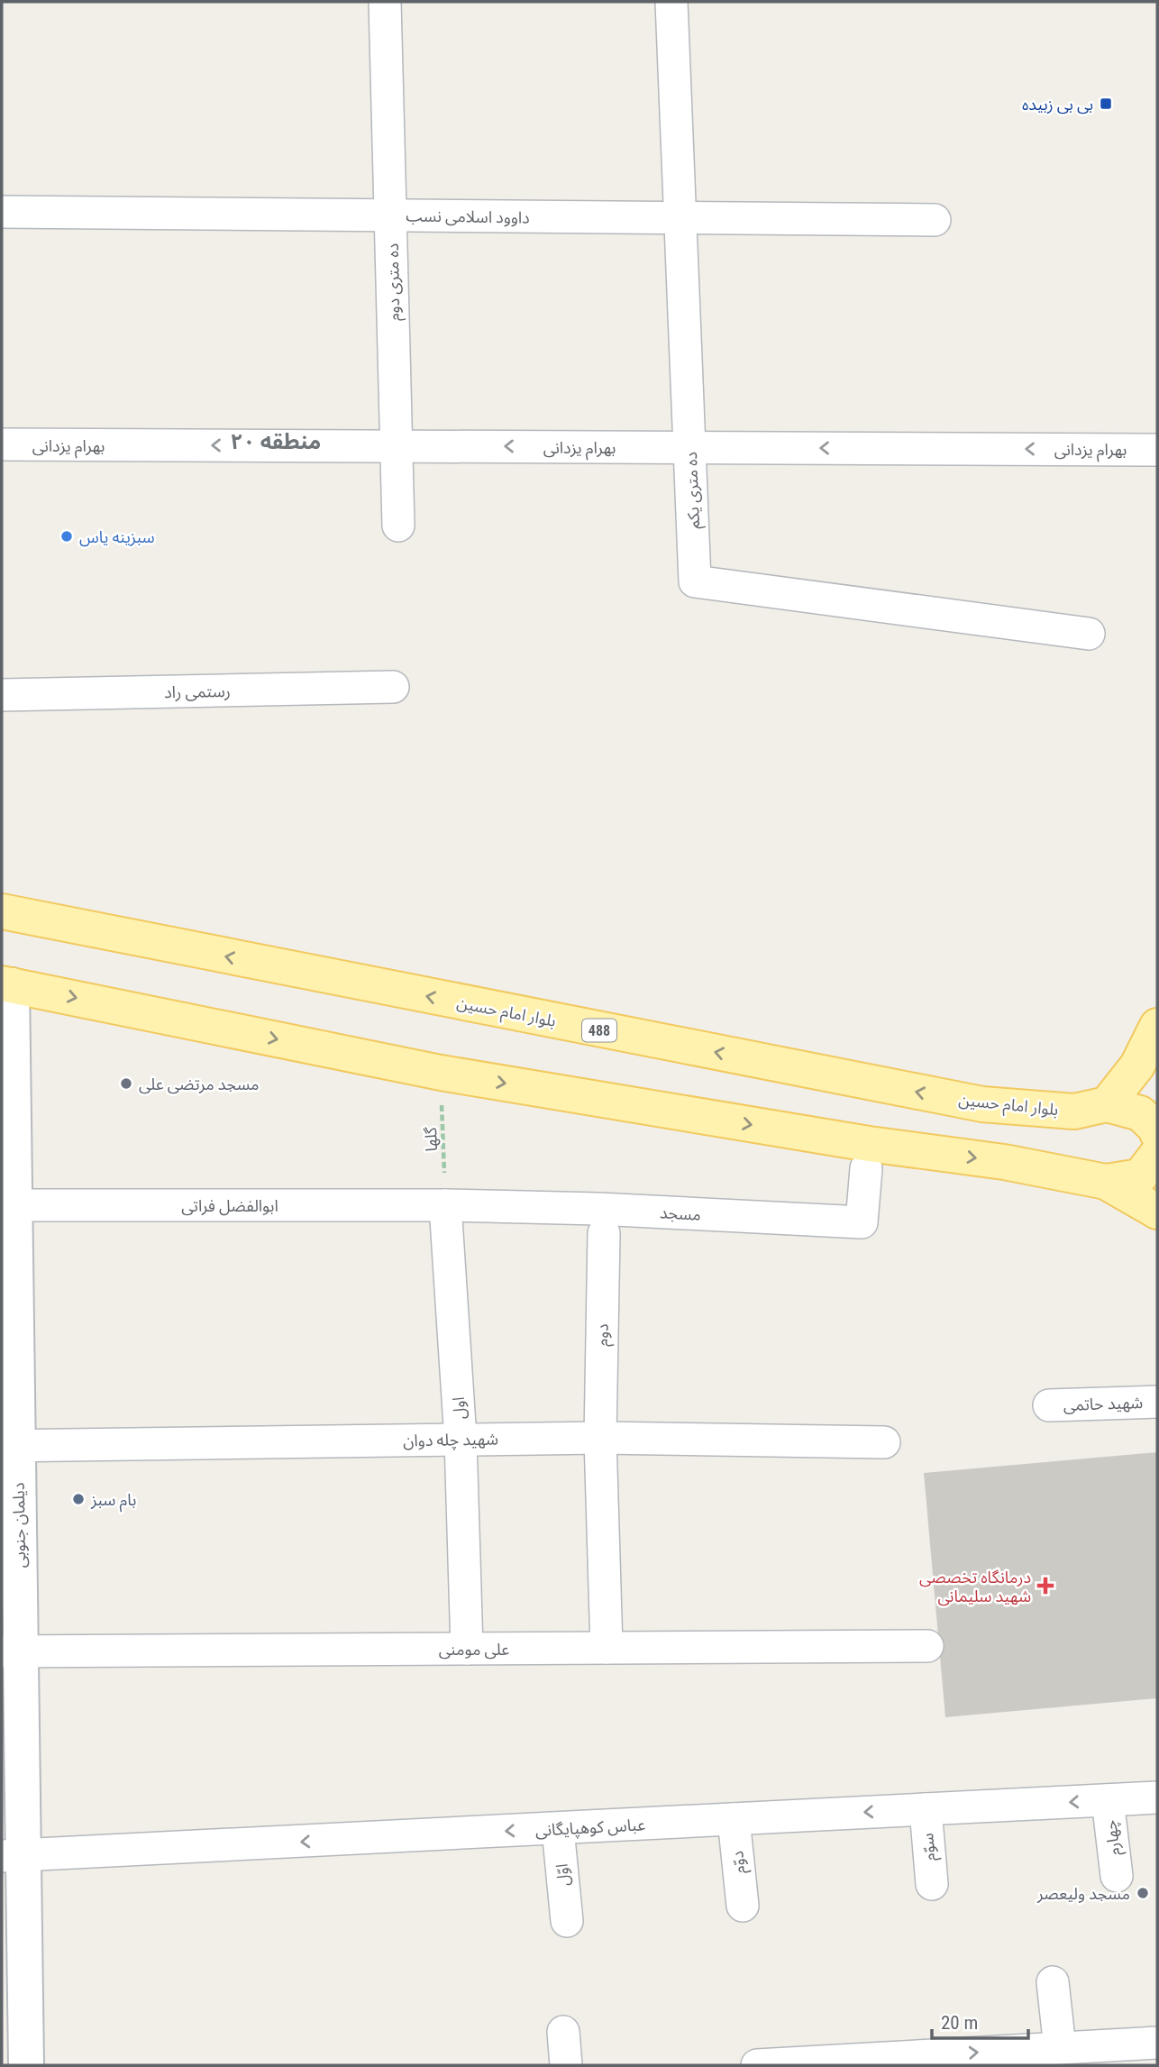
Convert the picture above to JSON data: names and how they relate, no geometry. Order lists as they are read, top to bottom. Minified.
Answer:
{"streets":{"main road":["بلوار امام حسین","488"],"street":["داوود اسلامی نسب","ده متری دوم","بهرام یزدانی","ده متری یکم","رستمی راد","ابوالفضل فراتی","مسجد","دوم","شهید حاتمی","اول","شهید چله دوان","دیلمان جنوبی","علی مومنی","عباس کوهپایگانی","چهارم","سوّم","دوّم","اوّل"],"path":["گلها"]},"crossings":[["داوود اسلامی نسب","ده متری دوم"],["داوود اسلامی نسب","ده متری یکم"],["ده متری دوم","بهرام یزدانی"],["بهرام یزدانی","ده متری یکم"],["گلها","ابوالفضل فراتی"],["گلها","مسجد"],["گلها","اول"],["ابوالفضل فراتی","مسجد"],["ابوالفضل فراتی","اول"],["ابوالفضل فراتی","دیلمان جنوبی"],["مسجد","اول"],["دوم","شهید چله دوان"],["اول","شهید چله دوان"],["اول","علی مومنی"],["شهید چله دوان","دیلمان جنوبی"],["دیلمان جنوبی","علی مومنی"],["دیلمان جنوبی","عباس کوهپایگانی"],["عباس کوهپایگانی","چهارم"],["عباس کوهپایگانی","سوّم"],["عباس کوهپایگانی","دوّم"],["عباس کوهپایگانی","اوّل"]],"one_way":["بهرام یزدانی"],"districts":["منطقه ۲۰"],"places":{"transit":["بی بی زبیده"],"other":["سبزینه یاس","مسجد مرتضی علی","بام سبز","مسجد ولیعصر"],"health":["درمانگاه تخصصی شهید سلیمانی"]},"scale_bar":"20 m"}
